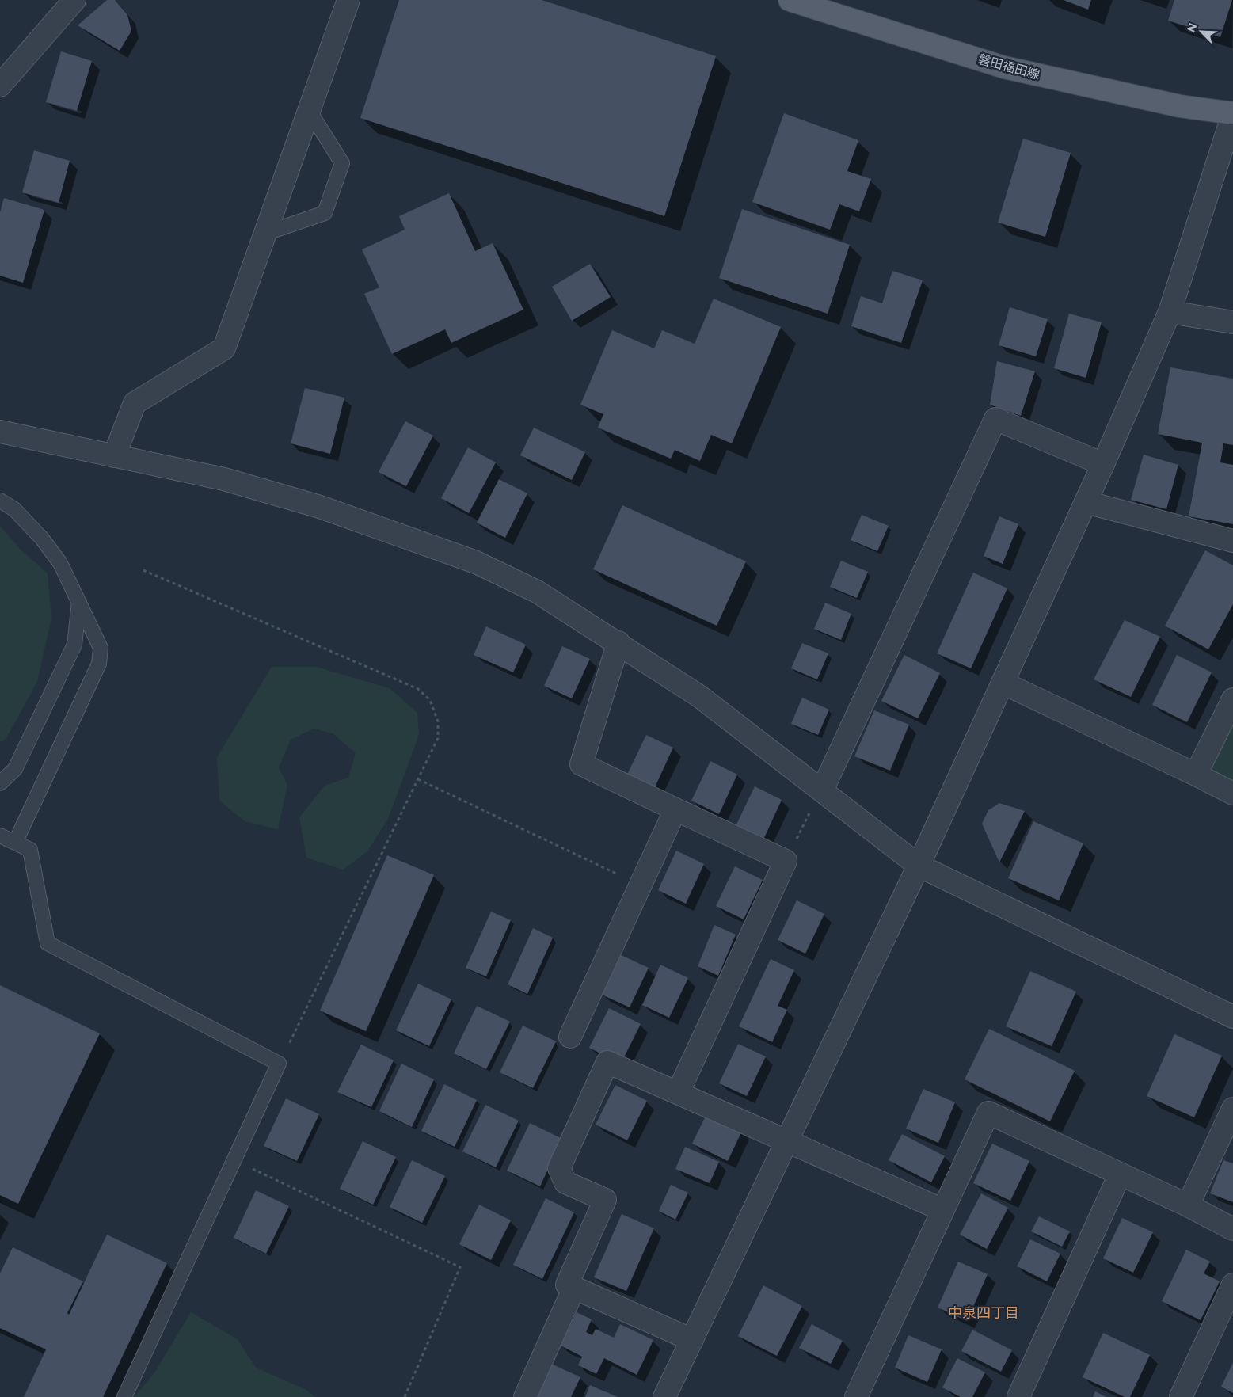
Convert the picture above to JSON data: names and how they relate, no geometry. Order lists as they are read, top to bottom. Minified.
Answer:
{"streets":{"main road":["磐田福田線"]},"districts":["中泉四丁目"],"north":"top left"}
